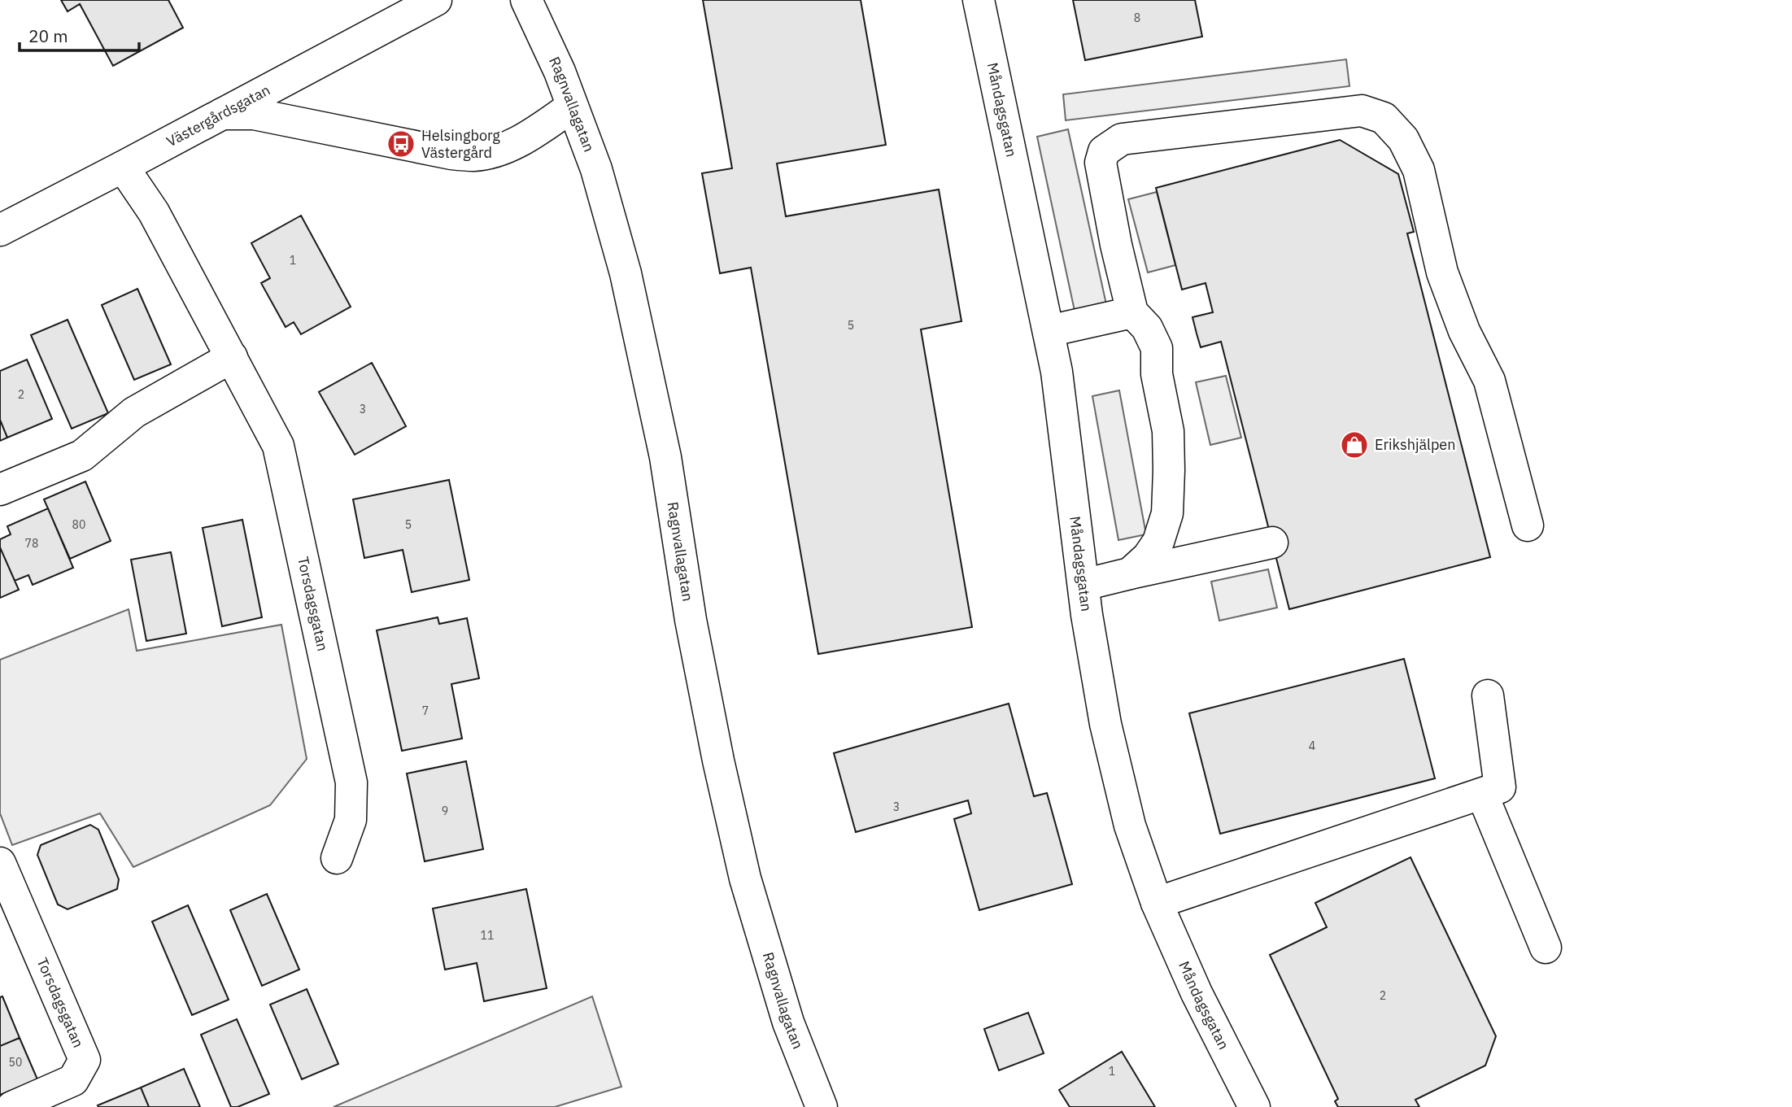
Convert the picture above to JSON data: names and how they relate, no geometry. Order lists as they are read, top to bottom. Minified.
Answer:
{"streets":{"street":["Ragnvallagatan","Måndagsgatan","Västergårdsgatan","Torsdagsgatan"]},"crossings":[["Västergårdsgatan","Torsdagsgatan"]],"places":{"bus stop":["Helsingborg Västergård"],"shop":["Erikshjälpen"]},"house_numbers":["8","1","5","2","3","80","5","78","7","4","3","9","11","2","50","1"],"scale_bar":"20 m"}
